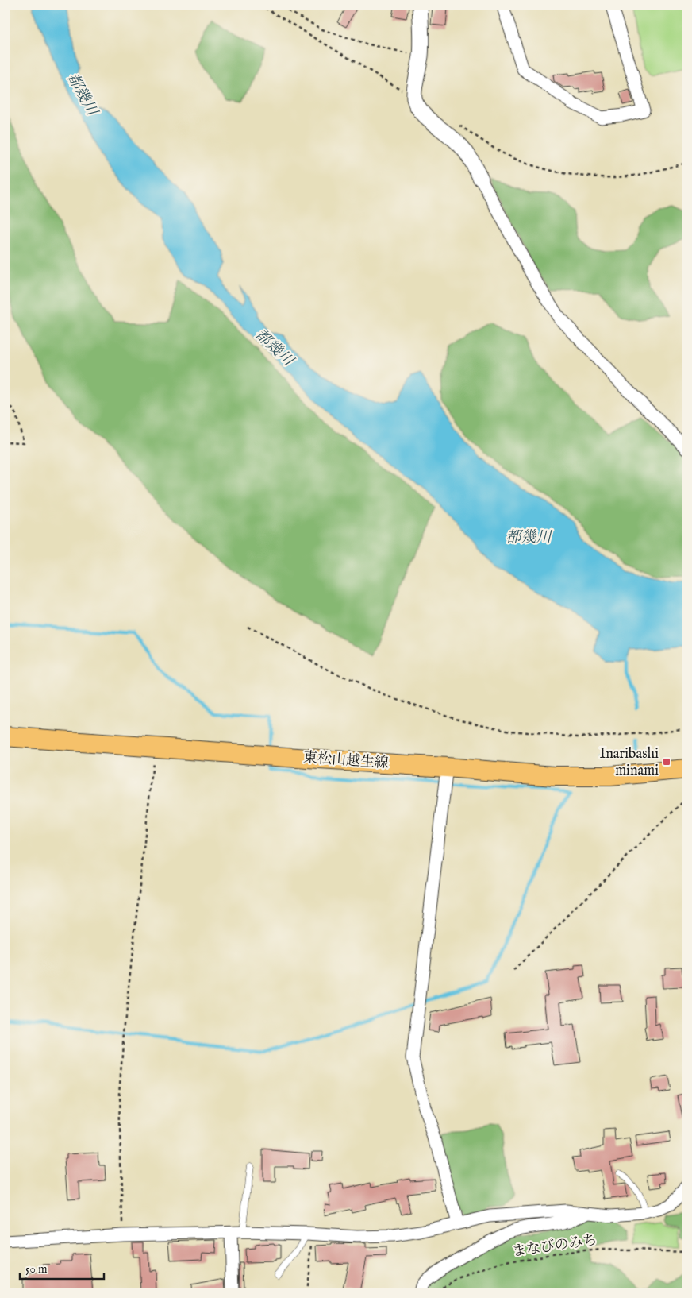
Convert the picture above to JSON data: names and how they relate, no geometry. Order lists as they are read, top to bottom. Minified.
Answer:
{"streets":{"main road":["東松山越生線"],"path":["まなびのみち"]},"water":["都幾川"],"places":{"transit":["Inaribashi minami"]},"scale_bar":"50 m"}
